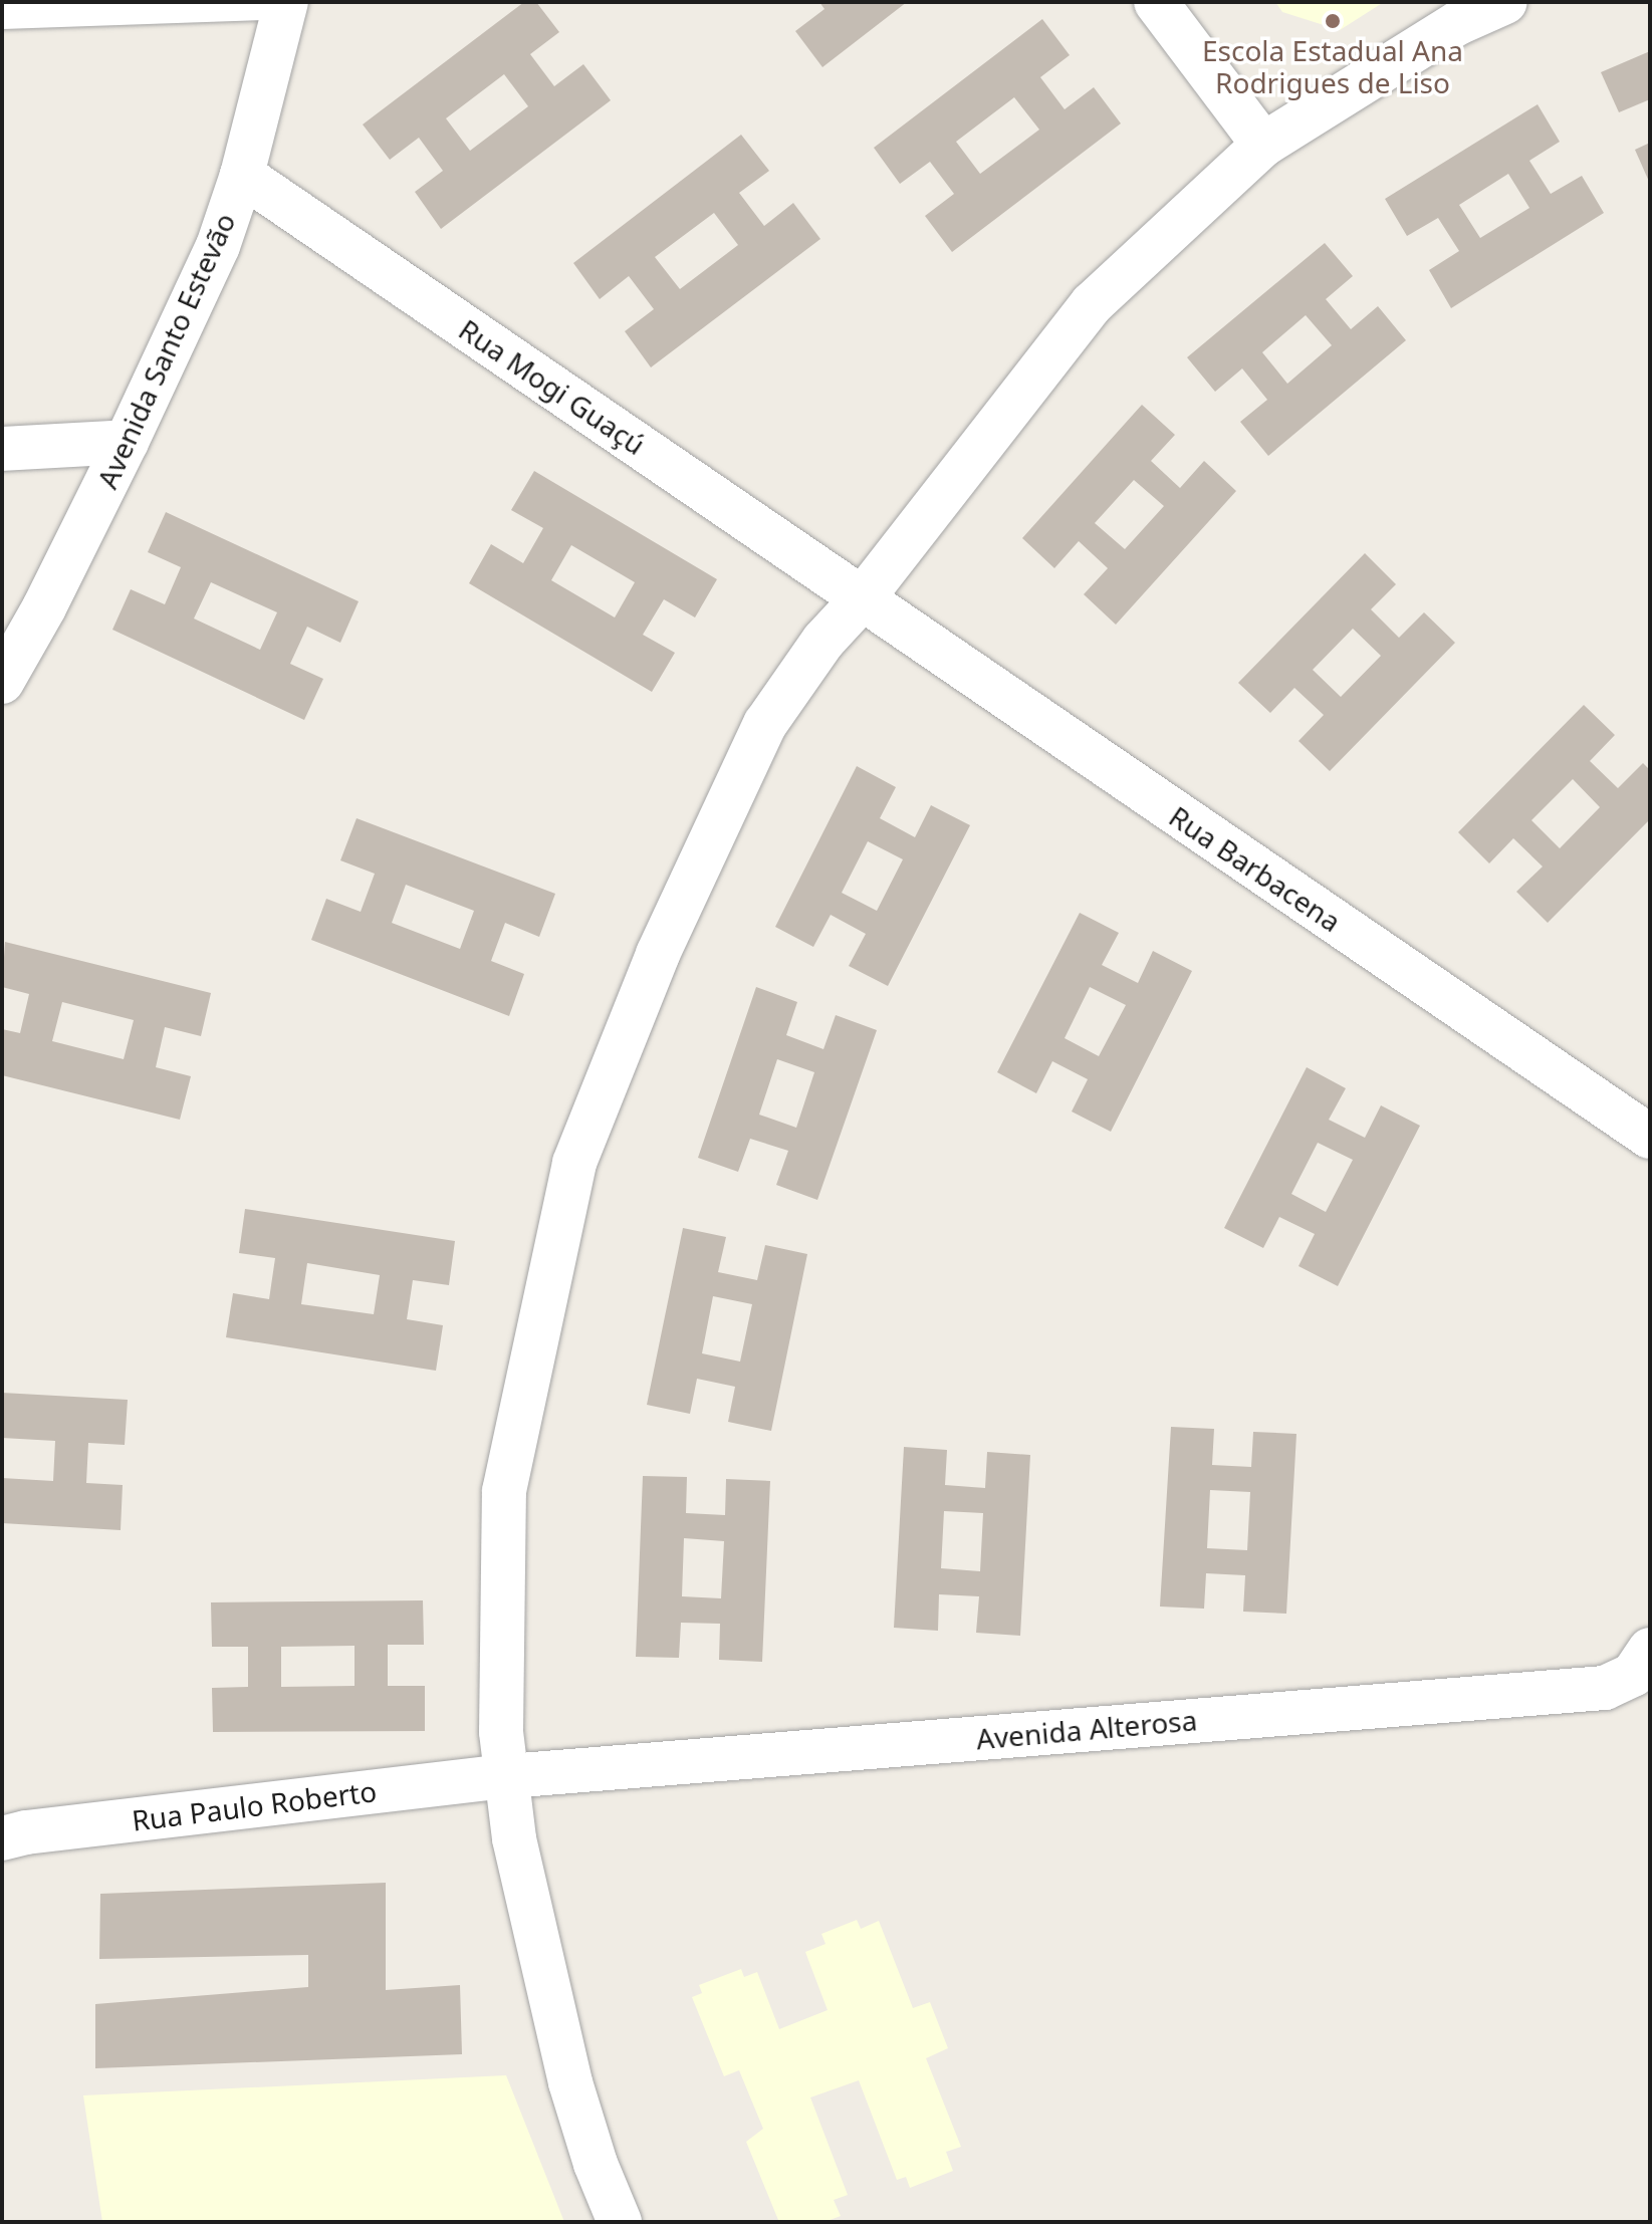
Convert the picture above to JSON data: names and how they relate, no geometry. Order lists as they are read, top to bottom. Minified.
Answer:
{"streets":{"street":["Avenida Santo Estevão","Rua Mogi Guaçú","Rua Barbacena","Avenida Alterosa","Rua Paulo Roberto"]},"crossings":[["Avenida Santo Estevão","Rua Mogi Guaçú"],["Rua Mogi Guaçú","Rua Barbacena"],["Avenida Alterosa","Rua Paulo Roberto"]],"places":["Escola Estadual Ana Rodrigues de Liso"]}
